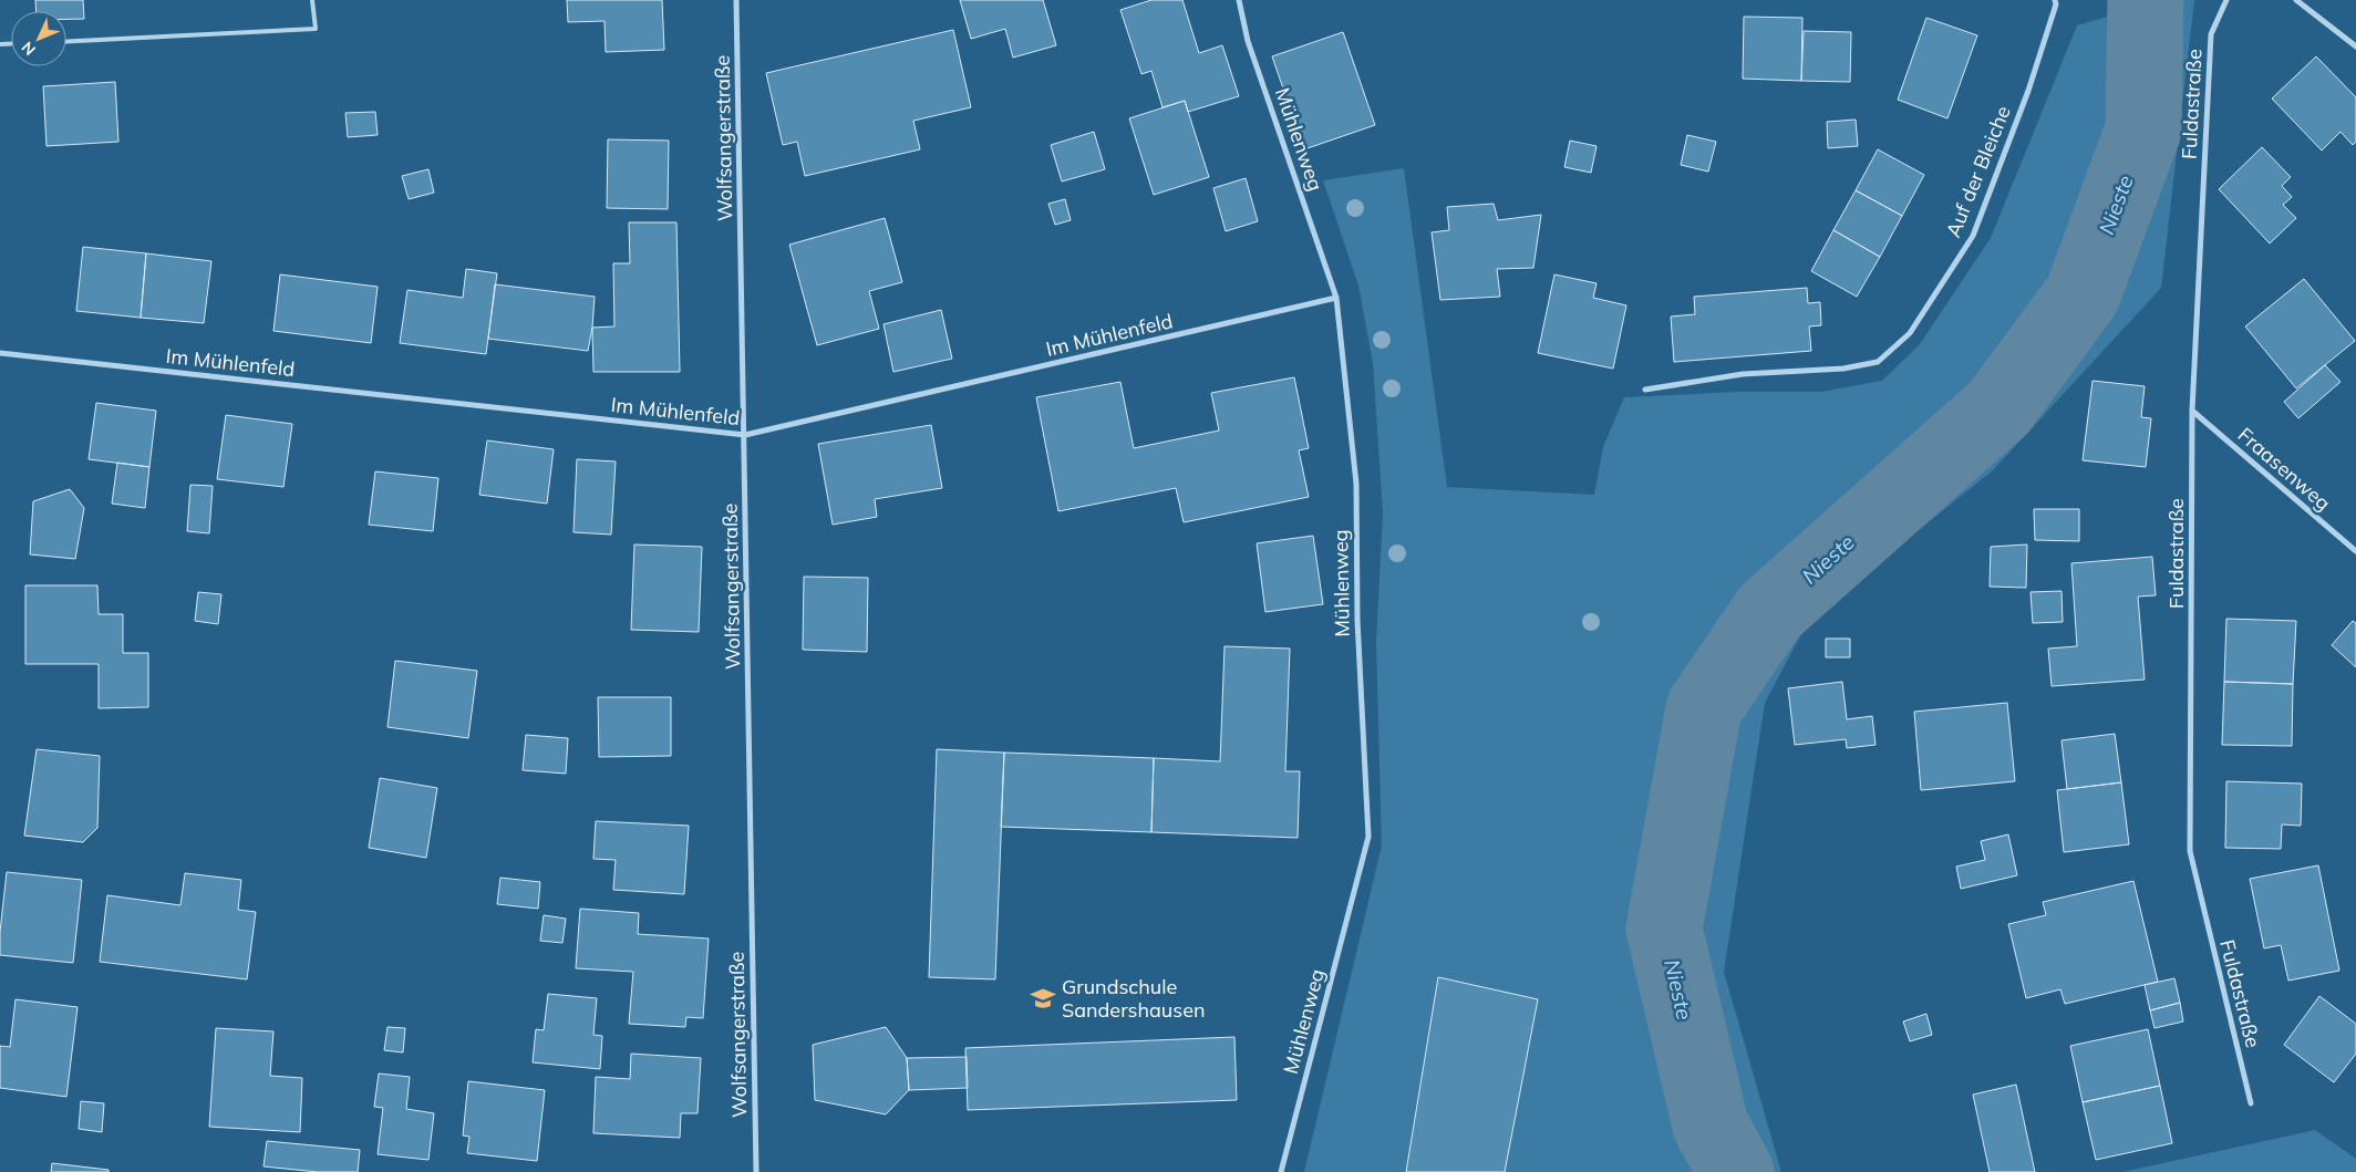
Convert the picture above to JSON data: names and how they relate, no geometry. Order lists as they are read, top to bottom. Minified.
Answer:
{"streets":{"street":["Fuldastraße","Wolfsangerstraße","Mühlenweg","Auf der Bleiche","Im Mühlenfeld","Fraasenweg"]},"crossings":[["Fuldastraße","Fraasenweg"],["Wolfsangerstraße","Im Mühlenfeld"],["Mühlenweg","Im Mühlenfeld"]],"water":["Nieste"],"places":{"school or university":["Grundschule Sandershausen"]},"north":"bottom left"}
